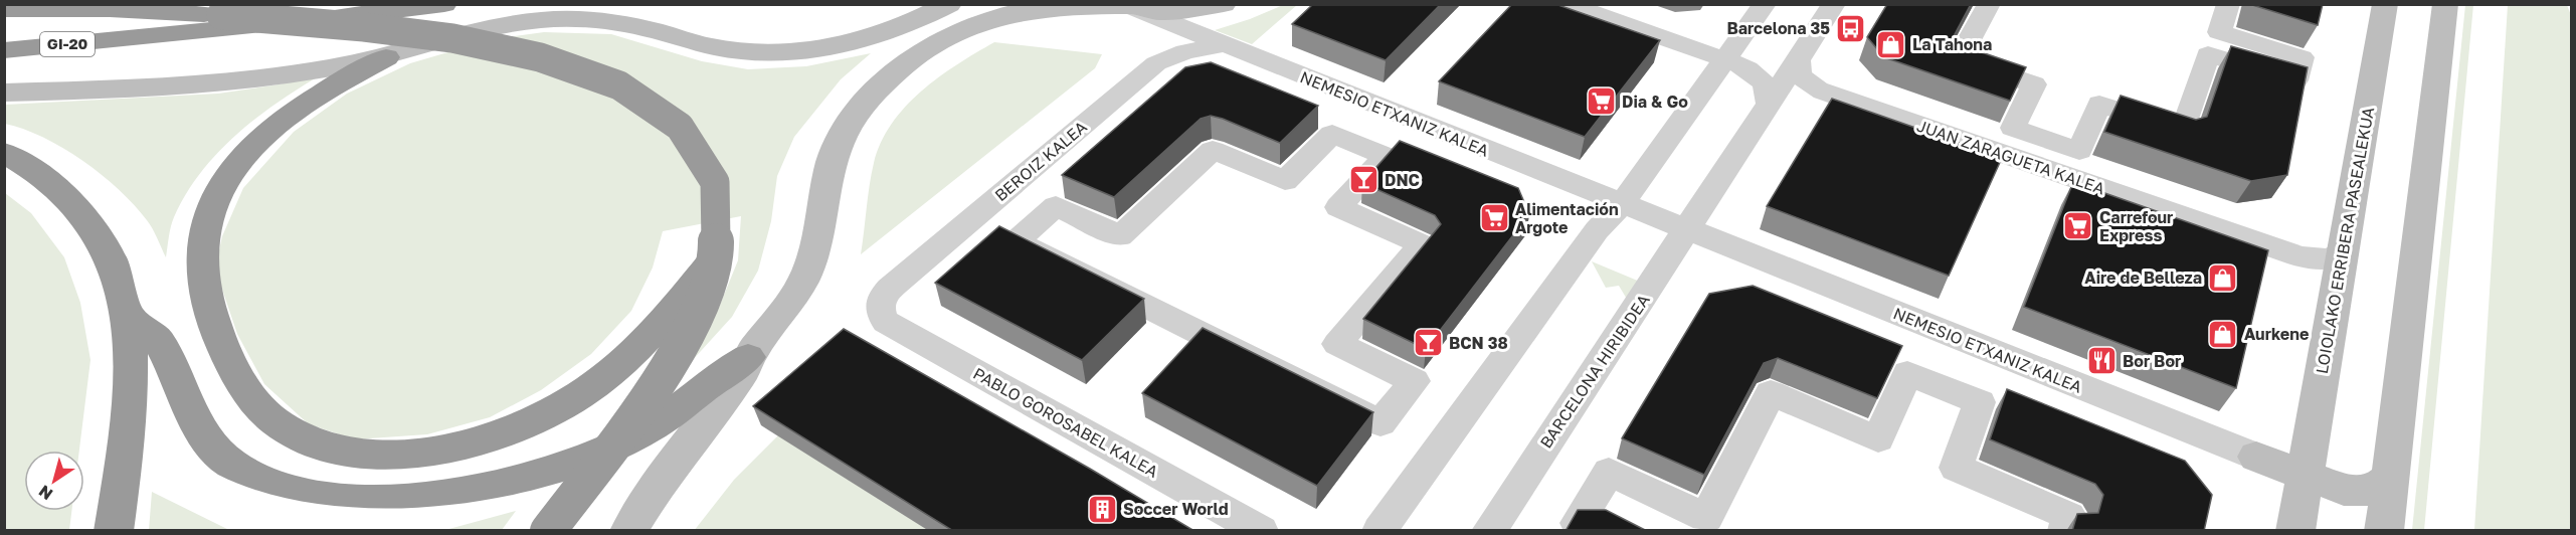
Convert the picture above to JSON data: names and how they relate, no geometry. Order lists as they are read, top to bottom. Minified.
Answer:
{"streets":{"highway":["GI-20"],"street":["NEMESIO ETXANIZ KALEA","JUAN ZARAGUETA KALEA","BEROIZ KALEA","LOIOLAKO ERRIBERA PASEALEKUA","BARCELONA HIRIBIDEA","PABLO GOROSABEL KALEA"]},"crossings":[["NEMESIO ETXANIZ KALEA","BEROIZ KALEA"],["NEMESIO ETXANIZ KALEA","BARCELONA HIRIBIDEA"],["JUAN ZARAGUETA KALEA","LOIOLAKO ERRIBERA PASEALEKUA"],["JUAN ZARAGUETA KALEA","BARCELONA HIRIBIDEA"],["BEROIZ KALEA","PABLO GOROSABEL KALEA"]],"places":{"bus stop":["Barcelona 35"],"shop":["La Tahona","Aire de Belleza","Aurkene"],"supermarket":["Dia & Go","Alimentación Argote","Carrefour Express"],"bar":["DNC","BCN 38"],"restaurant":["Bor Bor"],"building":["Soccer World"]},"north":"bottom left"}
